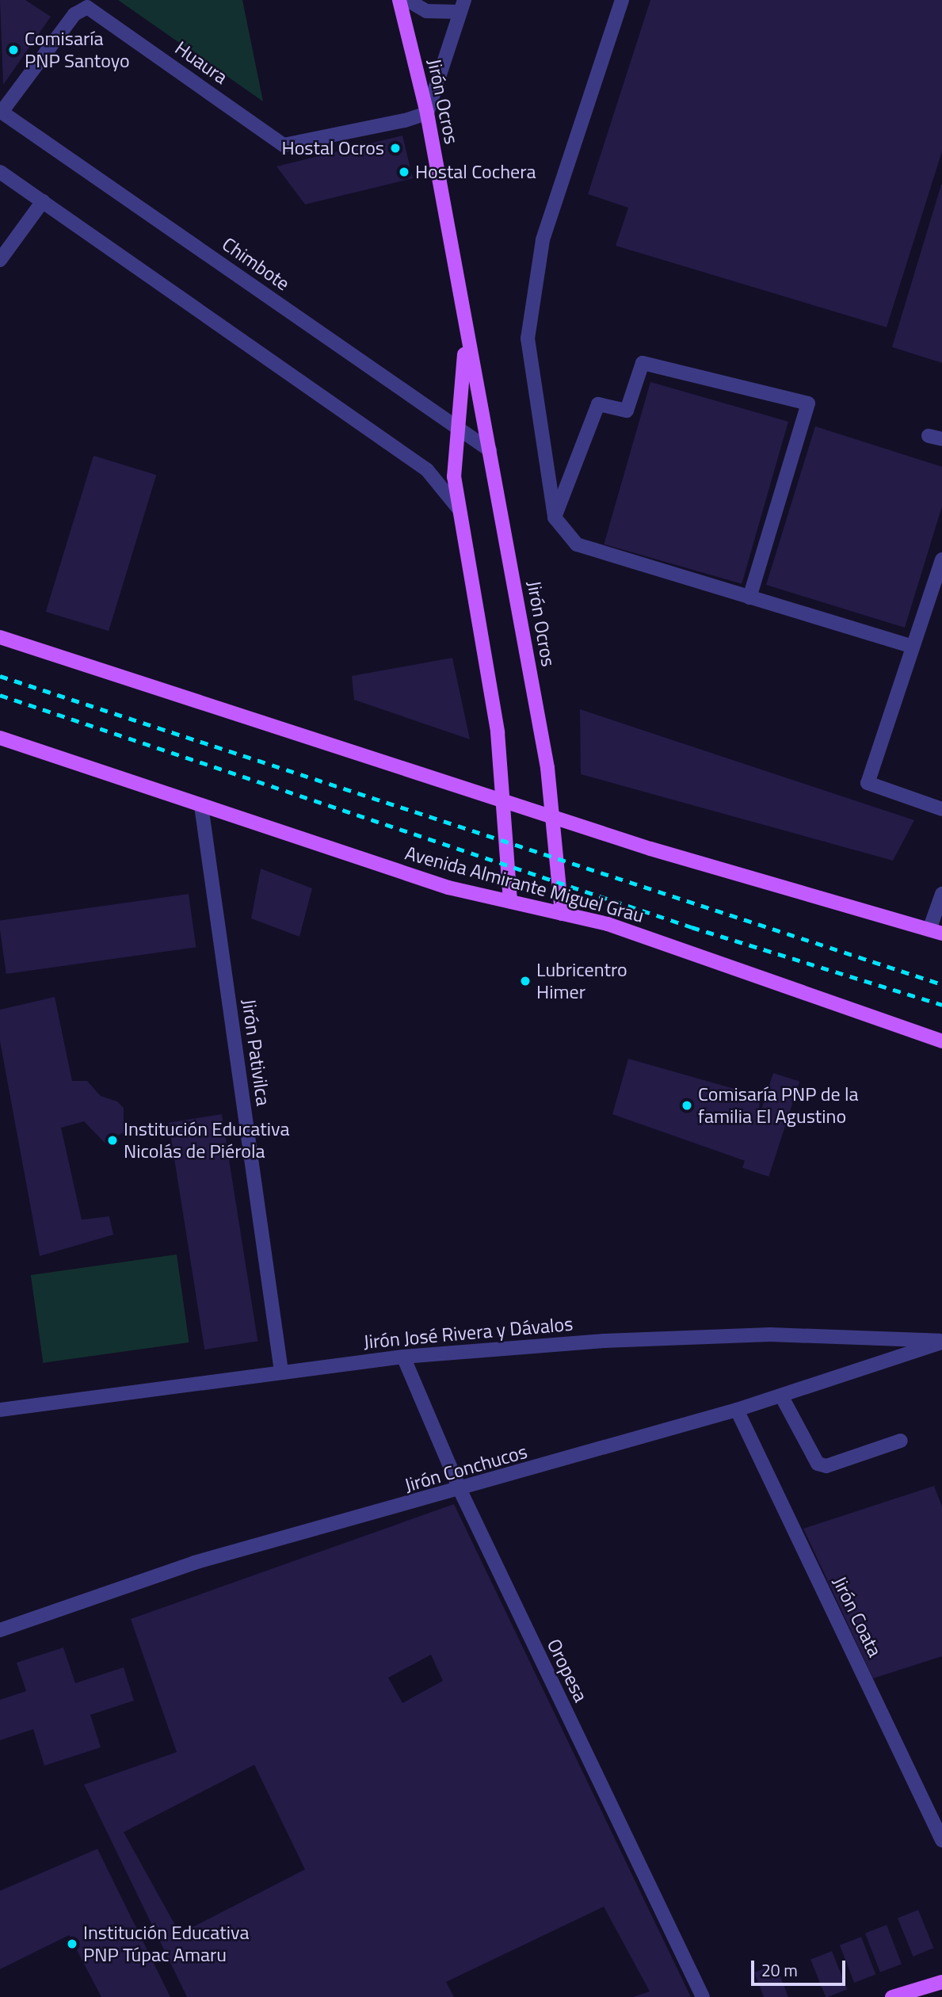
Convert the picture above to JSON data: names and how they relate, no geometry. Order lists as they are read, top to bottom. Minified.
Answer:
{"streets":{"main road":["Jirón Ocros","Avenida Almirante Miguel Grau"],"street":["Huaura","Chimbote","Jirón Pativilca","Jirón José Rivera y Dávalos","Jirón Conchucos","Jirón Coata","Oropesa"]},"crossings":[["Huaura","Jirón Ocros"],["Huaura","Chimbote"],["Jirón Ocros","Chimbote"],["Jirón Ocros","Avenida Almirante Miguel Grau"],["Avenida Almirante Miguel Grau","Jirón Pativilca"],["Jirón Pativilca","Jirón José Rivera y Dávalos"],["Jirón José Rivera y Dávalos","Jirón Conchucos"],["Jirón José Rivera y Dávalos","Oropesa"],["Jirón Conchucos","Jirón Coata"],["Jirón Conchucos","Oropesa"]],"places":["Comisaría PNP Santoyo","Hostal Ocros","Hostal Cochera","Lubricentro Himer","Comisaría PNP de la familia El Agustino","Institución Educativa Nicolás de Piérola","Institución Educativa PNP Túpac Amaru"],"scale_bar":"20 m"}
